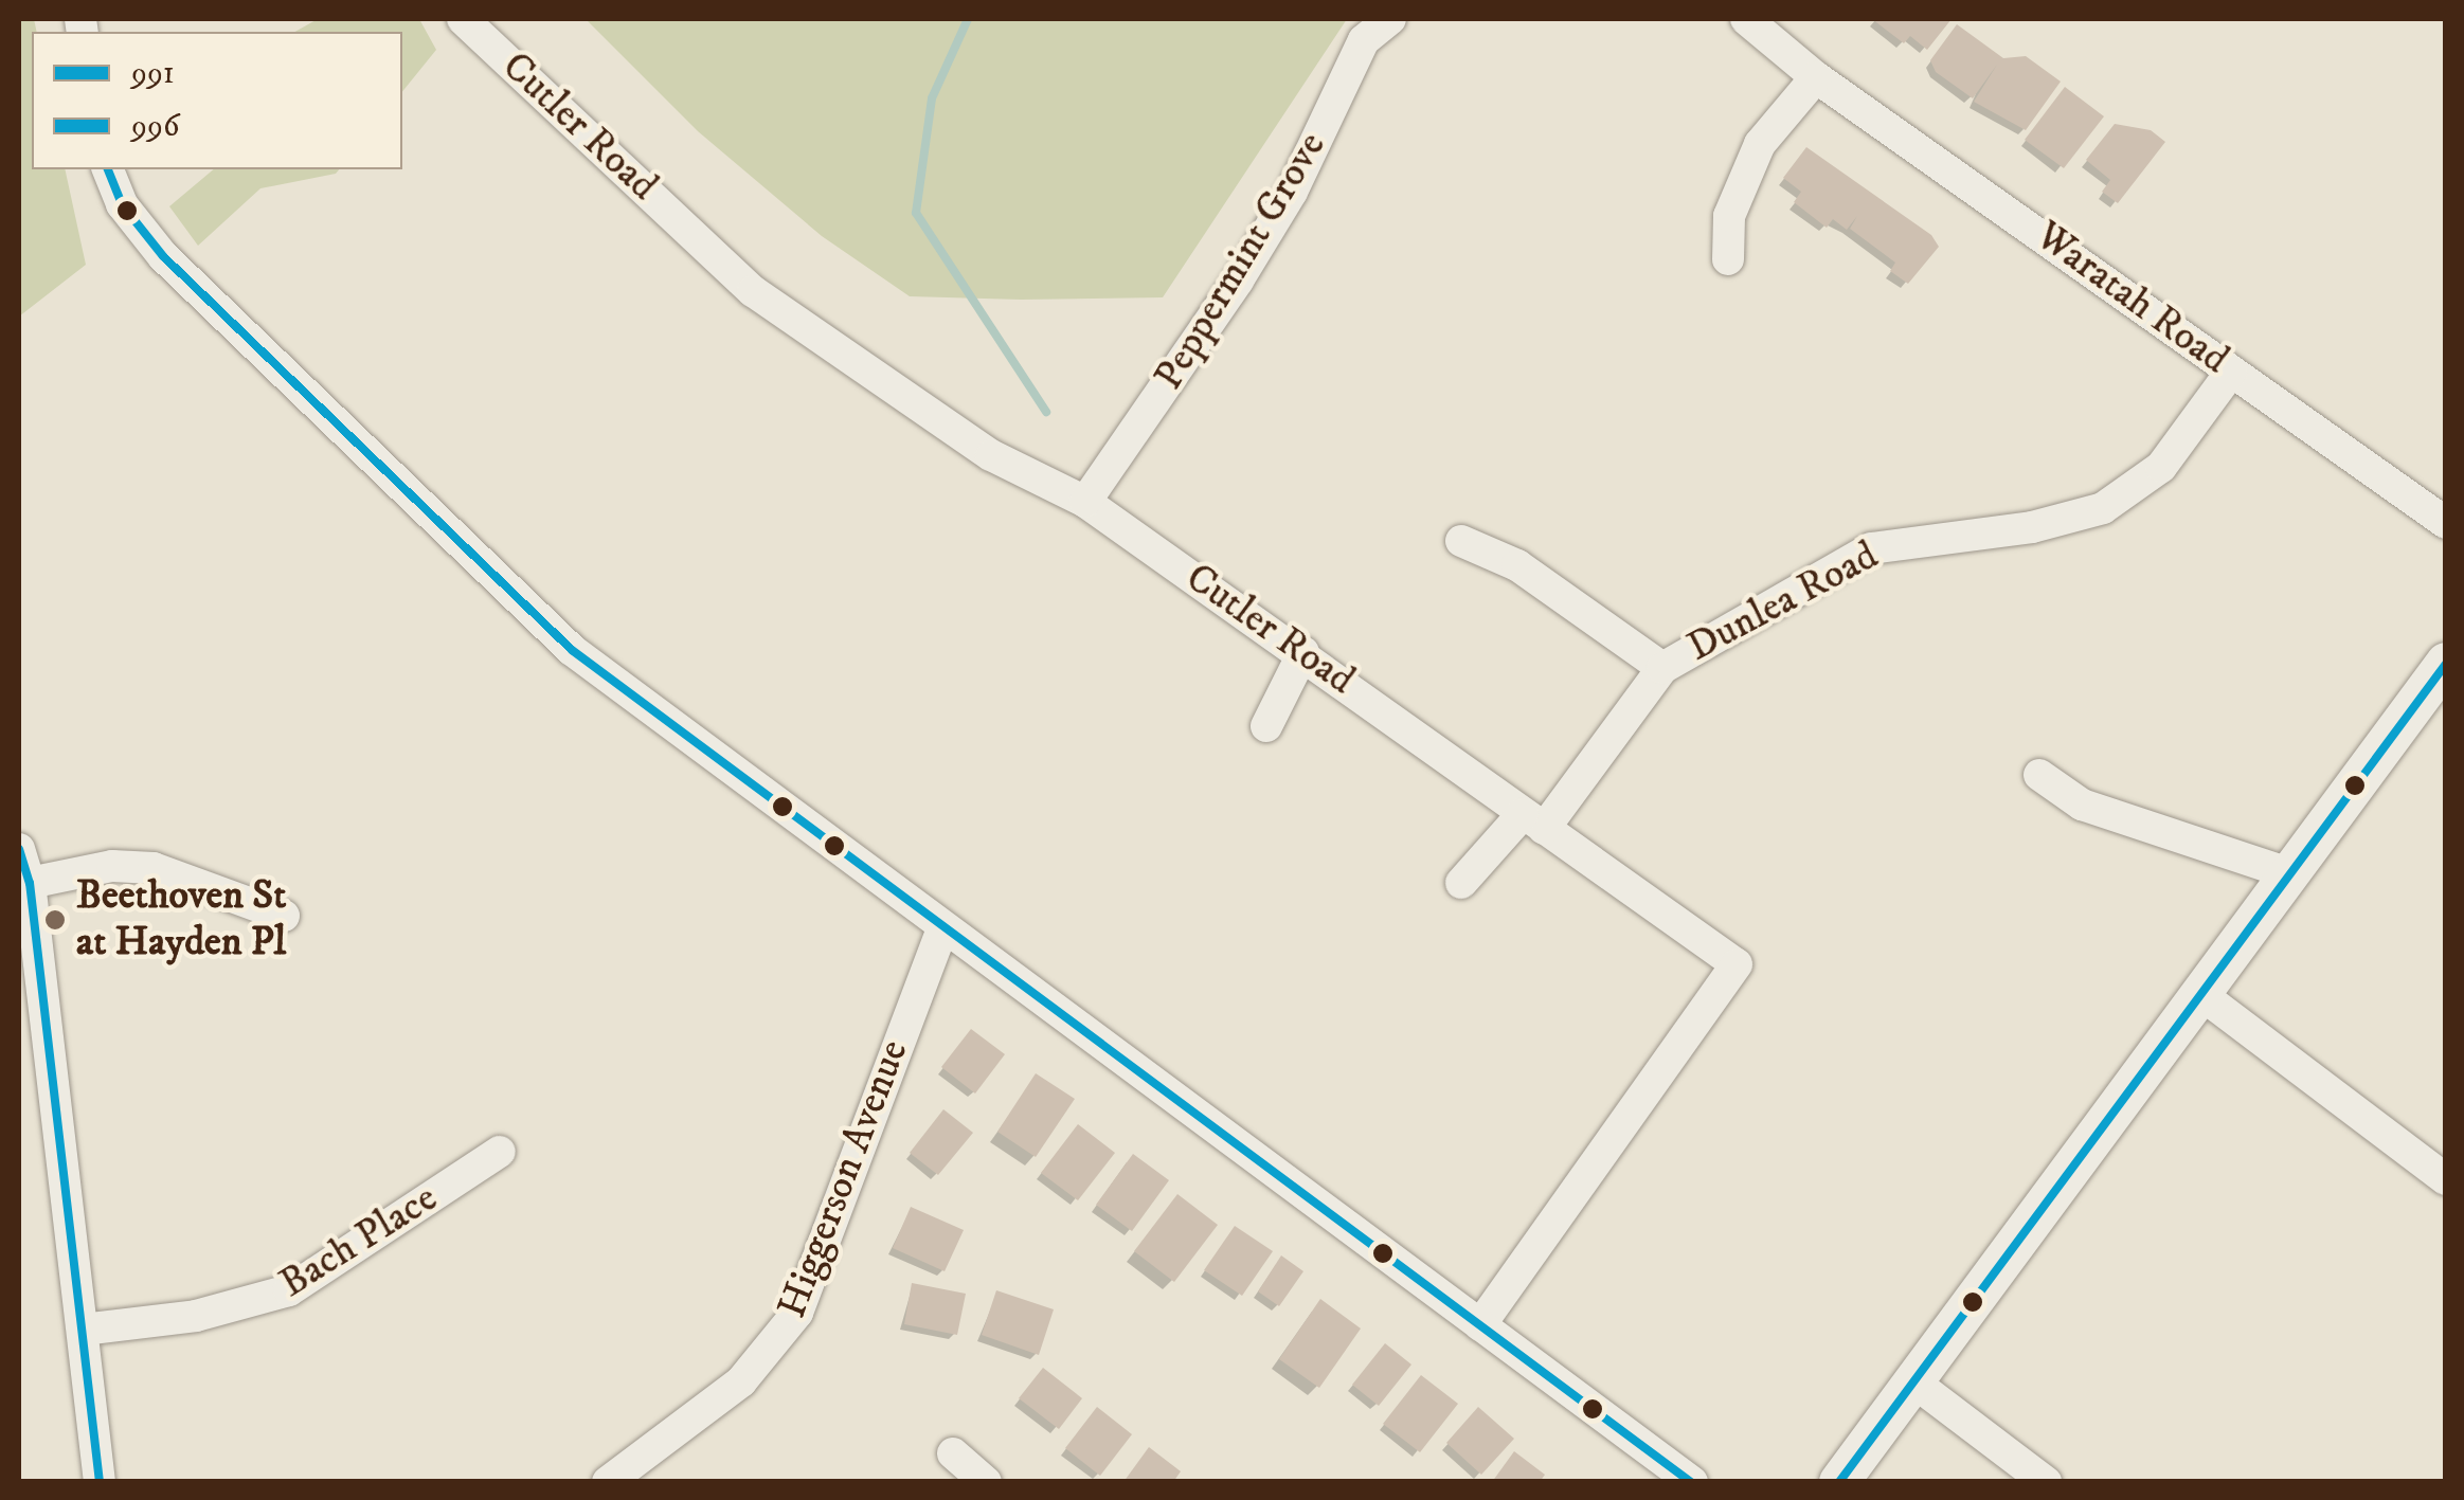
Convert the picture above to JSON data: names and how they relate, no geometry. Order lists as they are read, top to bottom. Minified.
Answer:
{"streets":{"street":["Cutler Road","Peppermint Grove","Waratah Road","Dunlea Road","Higgerson Avenue","Bach Place"]},"crossings":[["Cutler Road","Peppermint Grove"],["Cutler Road","Dunlea Road"],["Waratah Road","Dunlea Road"]],"places":["Beethoven St at Hayden Pl"],"lines":["transit line 991","transit line 996"],"legend":["991","996"]}
